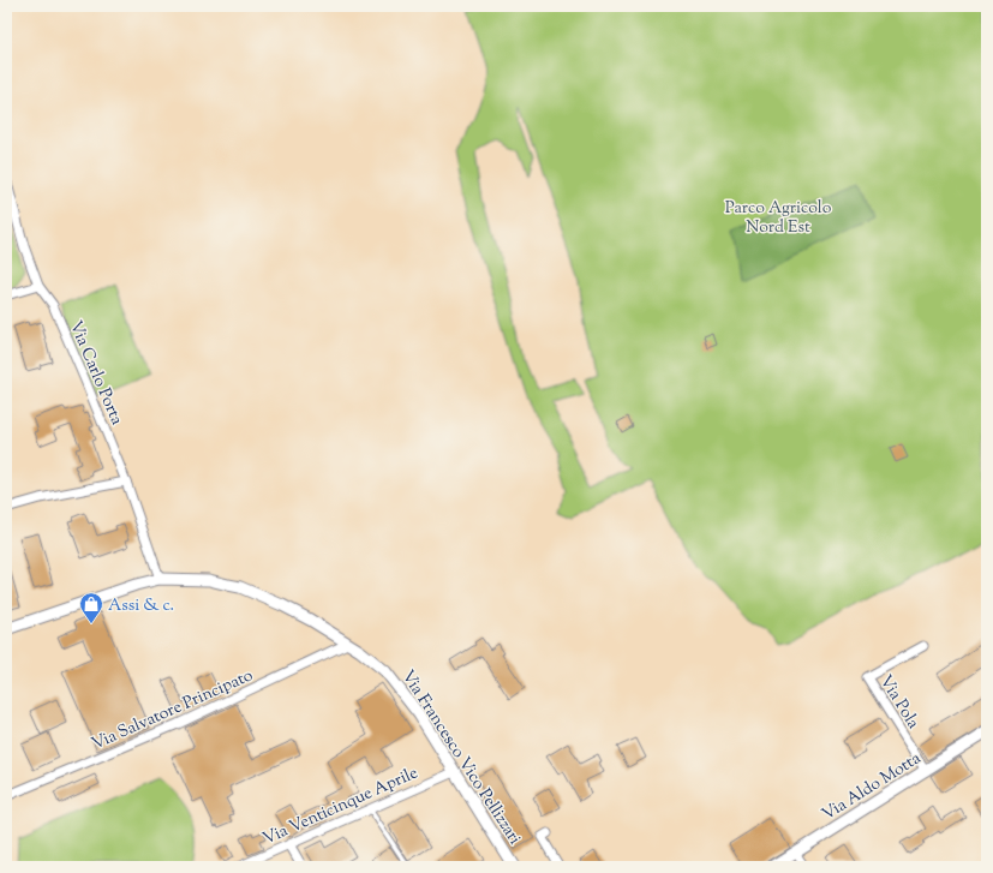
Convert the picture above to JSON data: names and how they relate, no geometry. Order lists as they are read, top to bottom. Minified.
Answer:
{"streets":{"street":["Via Carlo Porta","Via Pola","Via Salvatore Principato","Via Francesco Vico Pellizzari","Via Aldo Motta","Via Venticinque Aprile"]},"crossings":[["Via Carlo Porta","Via Francesco Vico Pellizzari"],["Via Pola","Via Aldo Motta"],["Via Salvatore Principato","Via Francesco Vico Pellizzari"],["Via Francesco Vico Pellizzari","Via Venticinque Aprile"]],"parks":["Parco Agricolo Nord Est"],"places":{"shop":["Assi & c."]}}
